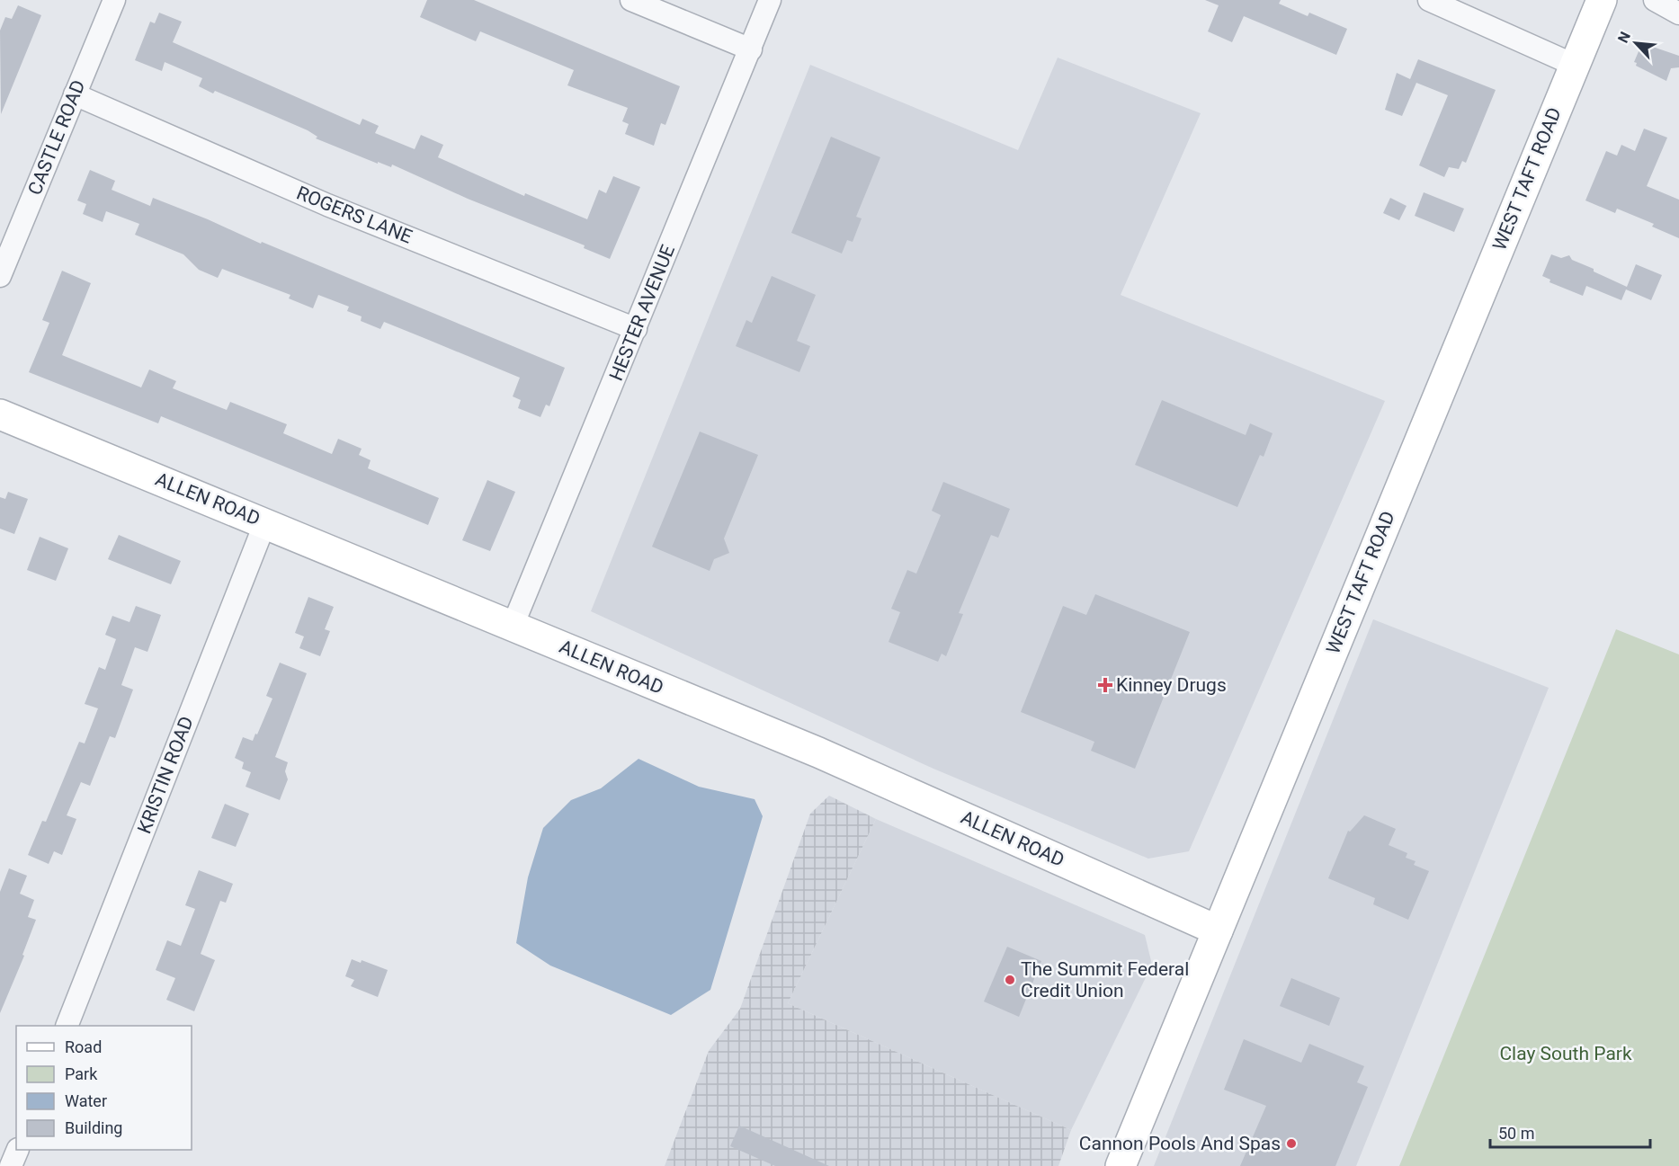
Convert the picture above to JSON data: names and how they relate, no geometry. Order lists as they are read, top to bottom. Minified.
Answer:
{"streets":{"street":["CASTLE ROAD","WEST TAFT ROAD","ROGERS LANE","HESTER AVENUE","ALLEN ROAD","KRISTIN ROAD"]},"crossings":[["CASTLE ROAD","ROGERS LANE"],["WEST TAFT ROAD","ALLEN ROAD"],["ROGERS LANE","HESTER AVENUE"],["HESTER AVENUE","ALLEN ROAD"],["ALLEN ROAD","KRISTIN ROAD"]],"parks":["Clay South Park"],"places":{"health":["Kinney Drugs"],"other":["The Summit Federal Credit Union","Cannon Pools And Spas"]},"legend":["Road","Park","Water","Building"],"scale_bar":"50 m","north":"top left"}
